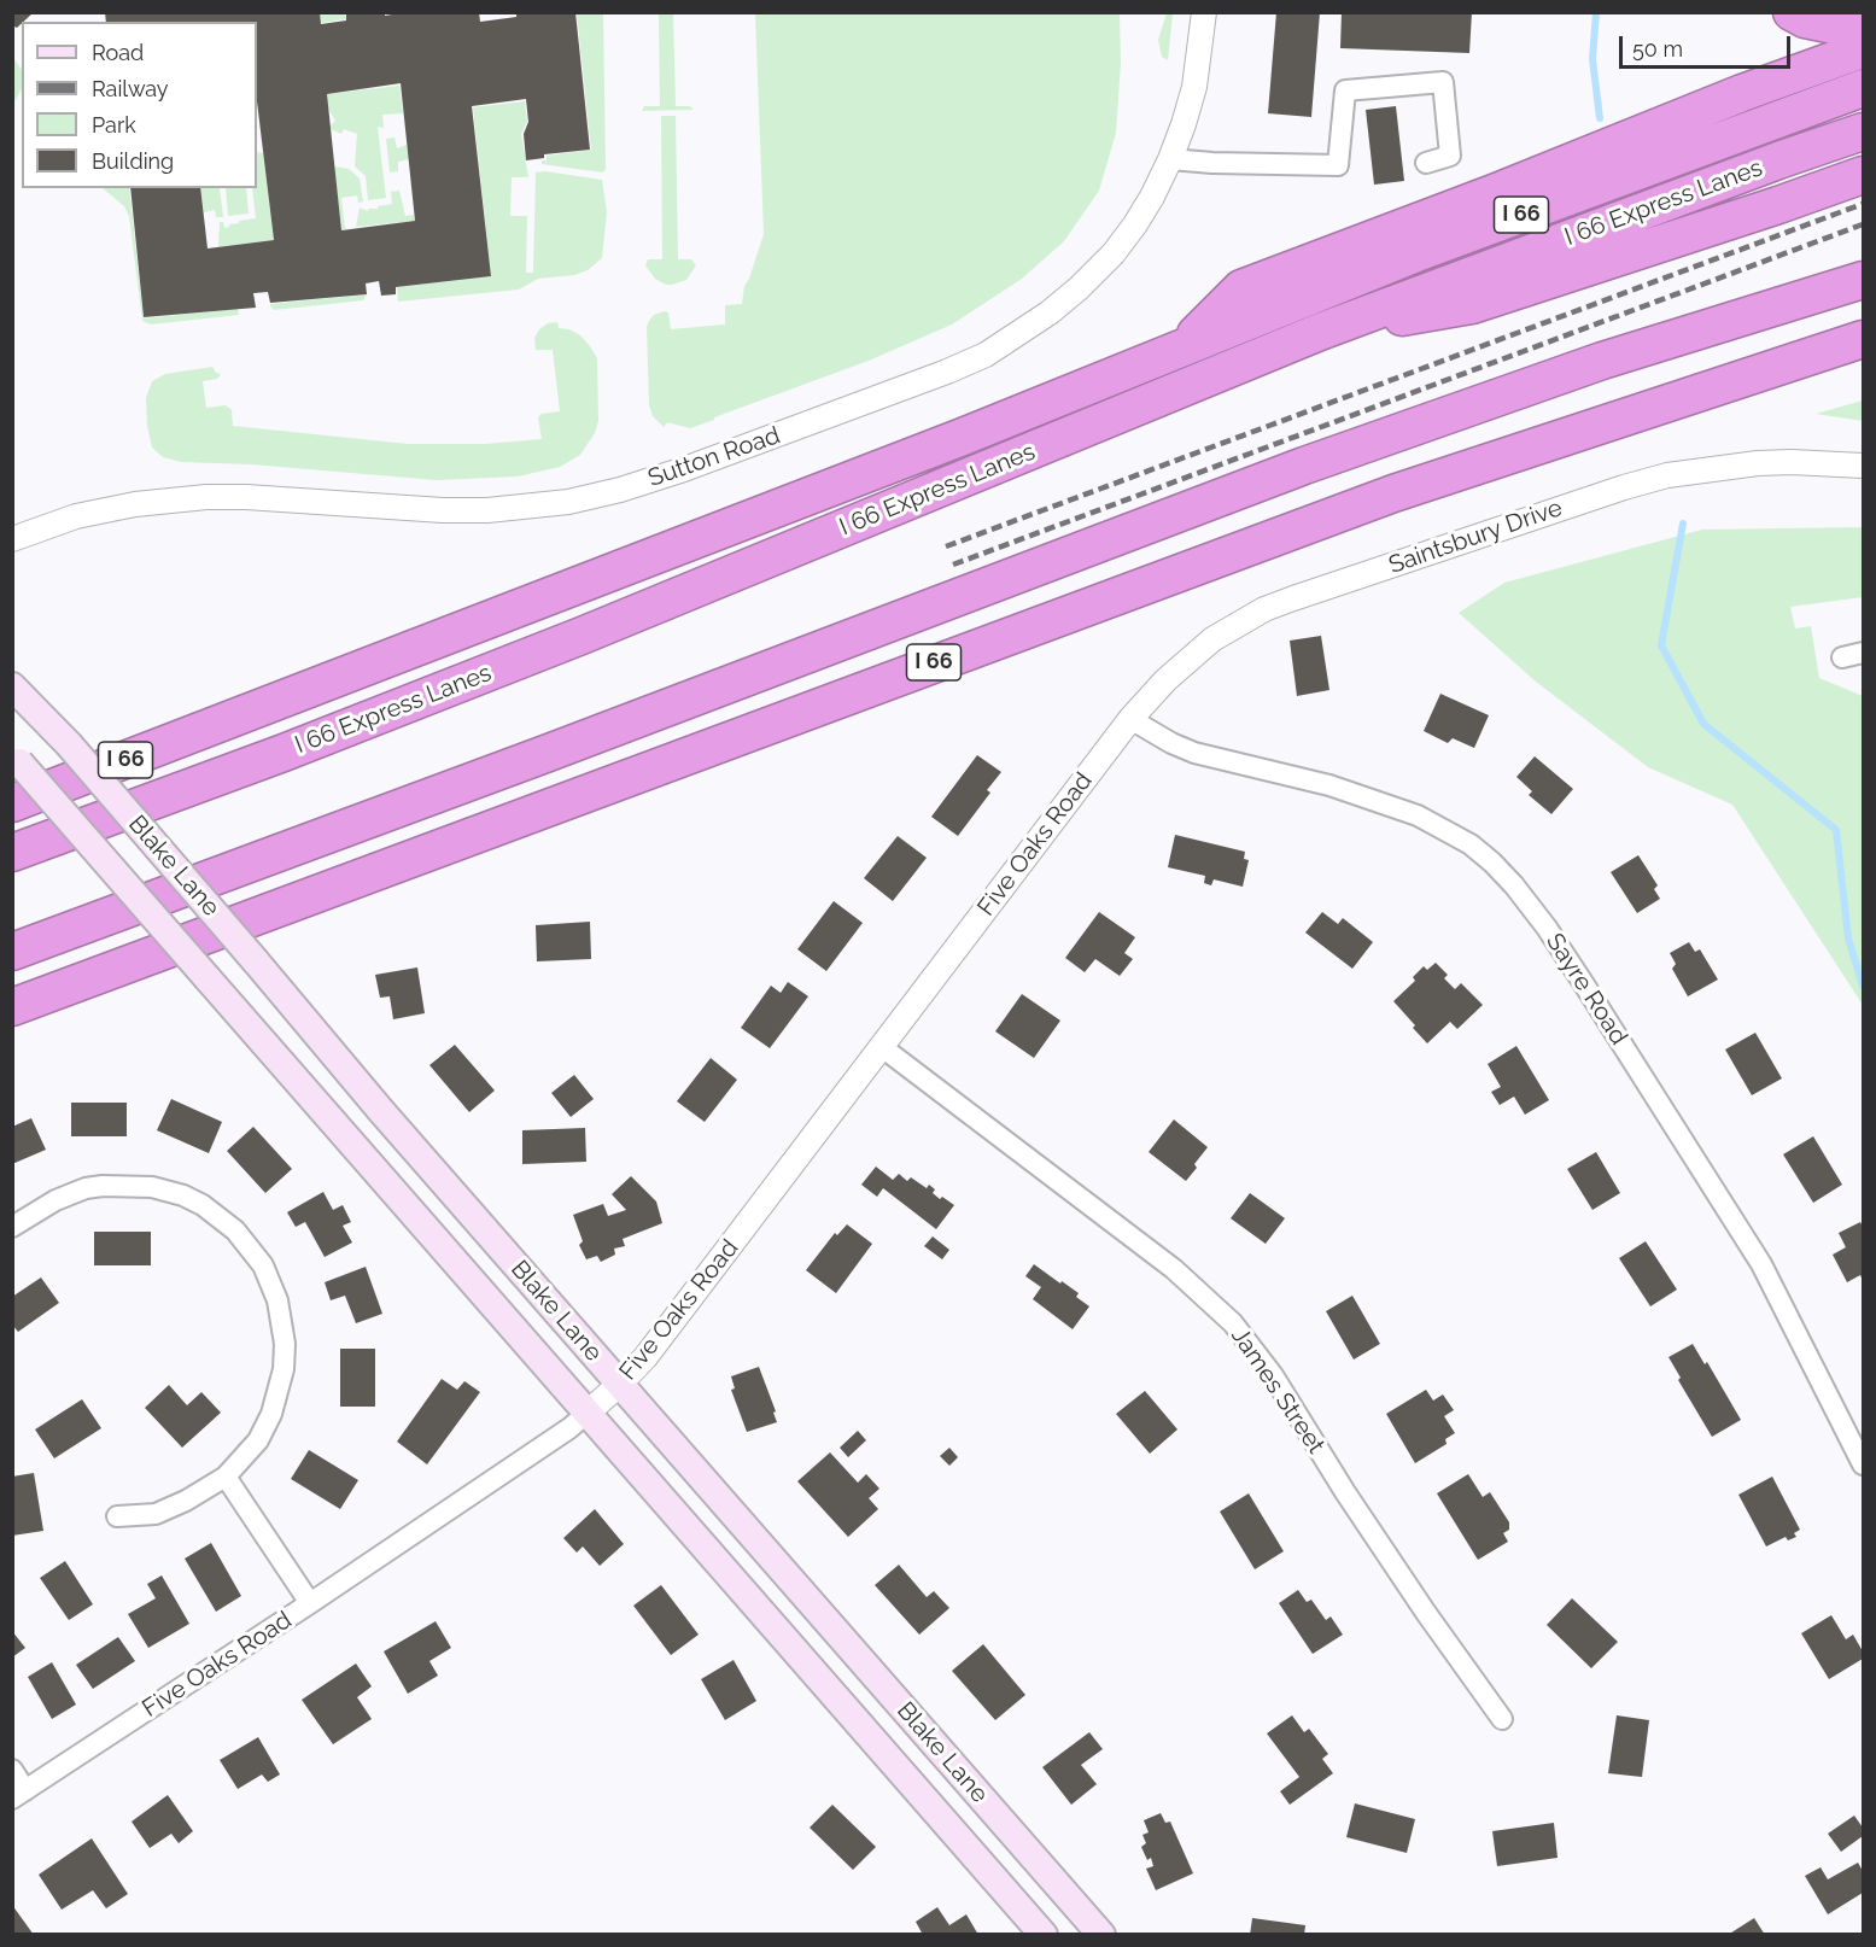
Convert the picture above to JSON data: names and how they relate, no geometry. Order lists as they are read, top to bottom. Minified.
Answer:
{"streets":{"highway":["I 66 Express Lanes","I 66"],"main road":["Blake Lane"],"street":["Sutton Road","Saintsbury Drive","Five Oaks Road","Sayre Road","James Street"]},"crossings":[["Saintsbury Drive","Five Oaks Road"],["Saintsbury Drive","Sayre Road"],["Five Oaks Road","Blake Lane"],["Five Oaks Road","Sayre Road"],["Five Oaks Road","James Street"]],"legend":["Road","Railway","Park","Building"],"scale_bar":"50 m"}
